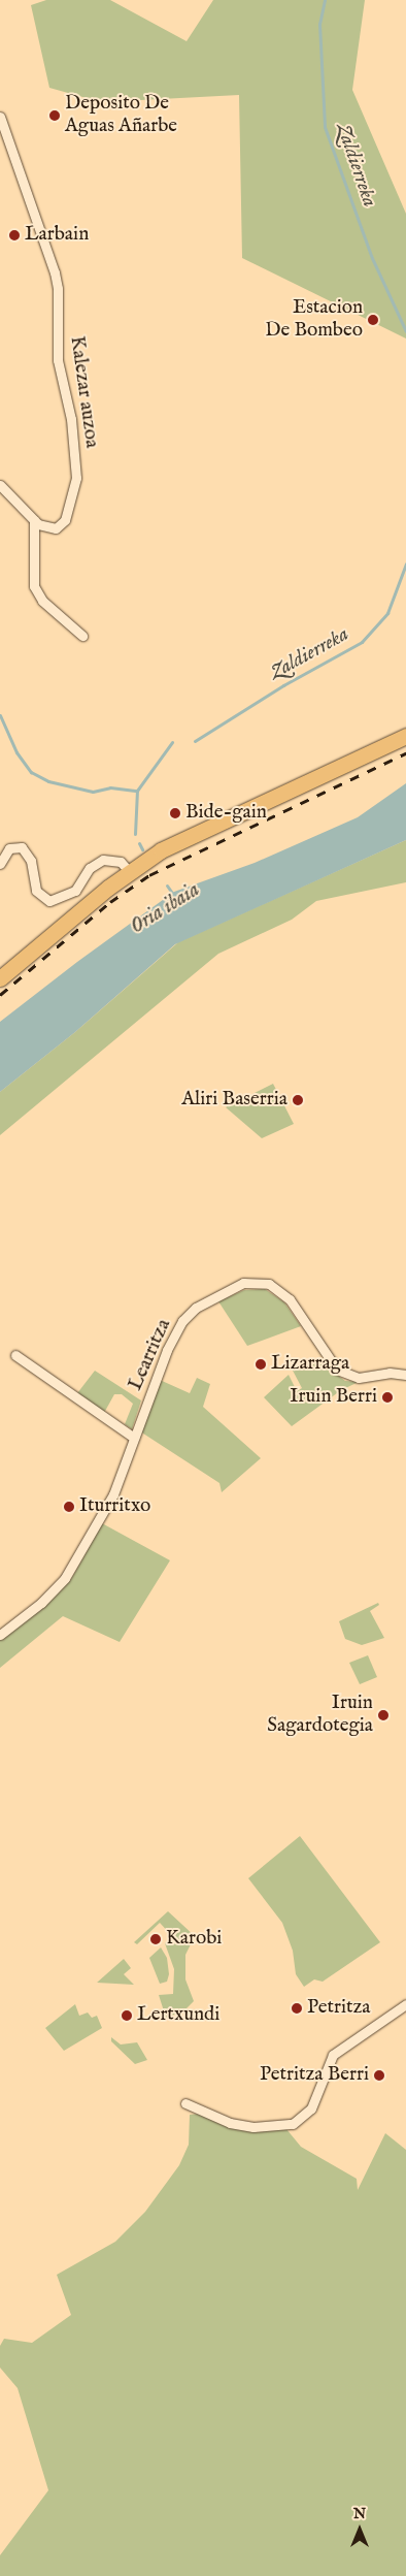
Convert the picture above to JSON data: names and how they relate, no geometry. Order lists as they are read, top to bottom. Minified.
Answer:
{"streets":{"street":["Kalezar auzoa","Learritza"]},"water":["Zaldierreka","Oria ibaia"],"places":["Deposito De Aguas Añarbe","Larbain","Estacion De Bombeo","Bide-gain","Aliri Baserria","Lizarraga","Iruin Berri","Iturritxo","Iruin Sagardotegia","Karobi","Petritza","Lertxundi","Petritza Berri"],"north":"top"}
